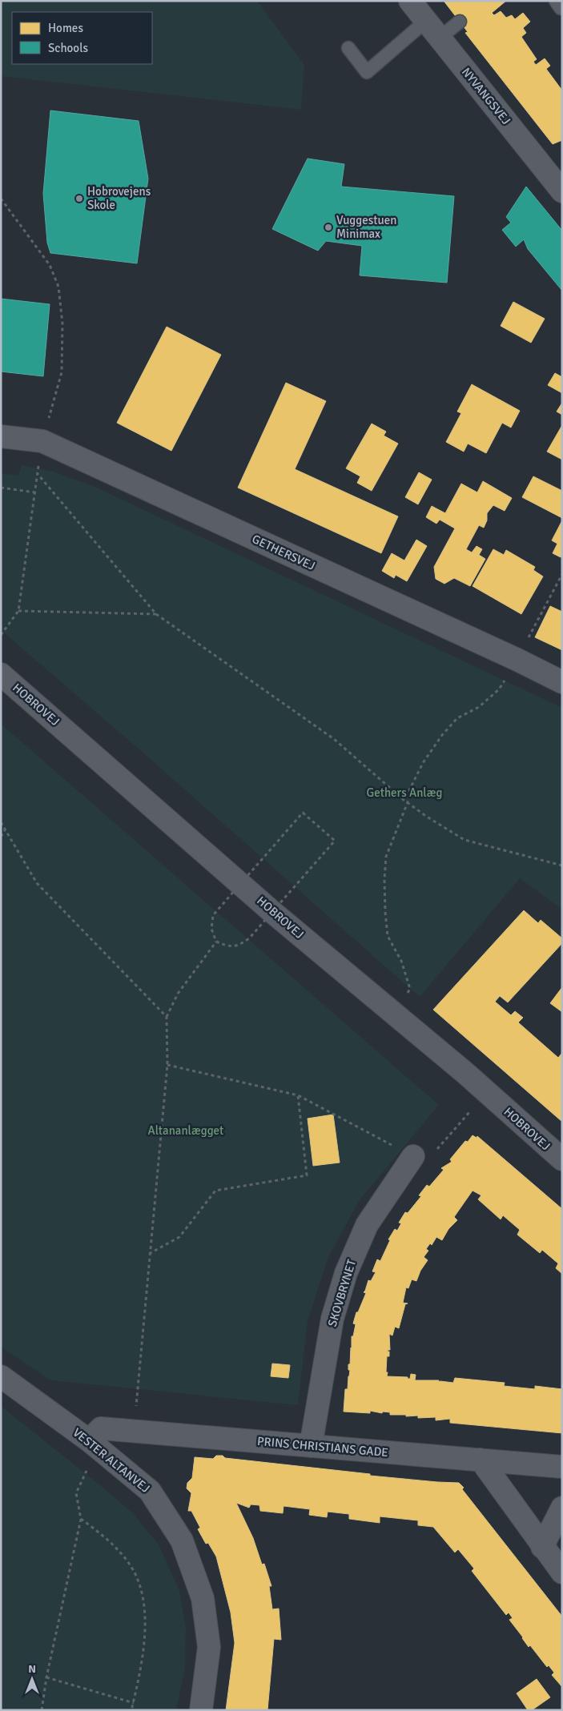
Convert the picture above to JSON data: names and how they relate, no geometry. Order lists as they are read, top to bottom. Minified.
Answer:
{"streets":{"street":["NYVANGSVEJ","GETHERSVEJ","HOBROVEJ","SKOVBRYNET","PRINS CHRISTIANS GADE","VESTER ALTANVEJ"]},"crossings":[["SKOVBRYNET","PRINS CHRISTIANS GADE"],["PRINS CHRISTIANS GADE","VESTER ALTANVEJ"]],"parks":["Gethers Anlæg","Altananlægget"],"places":["Hobrovejens Skole","Vuggestuen Minimax"],"legend":["Homes","Schools"],"north":"top"}
